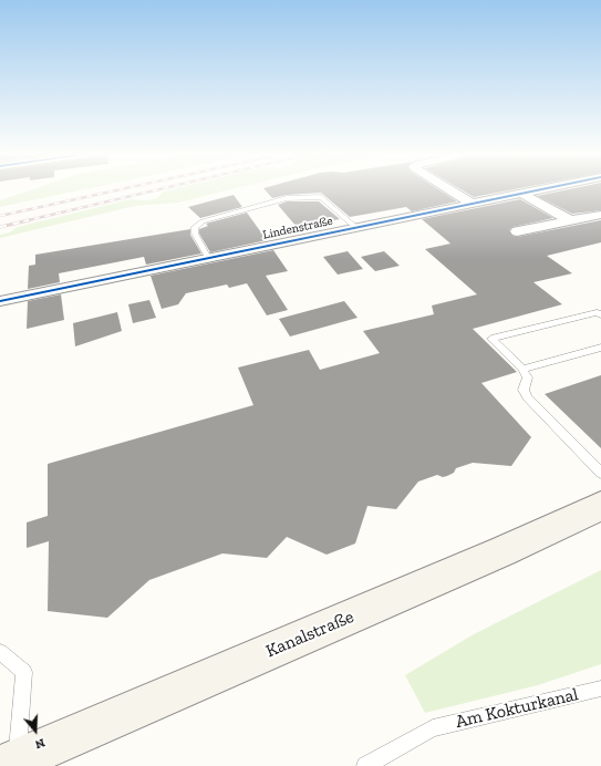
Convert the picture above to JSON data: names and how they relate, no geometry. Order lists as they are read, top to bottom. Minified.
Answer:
{"streets":{"main road":["Kanalstraße"],"street":["Lindenstraße"],"lane":["Am Kokturkanal"]},"north":"bottom"}
